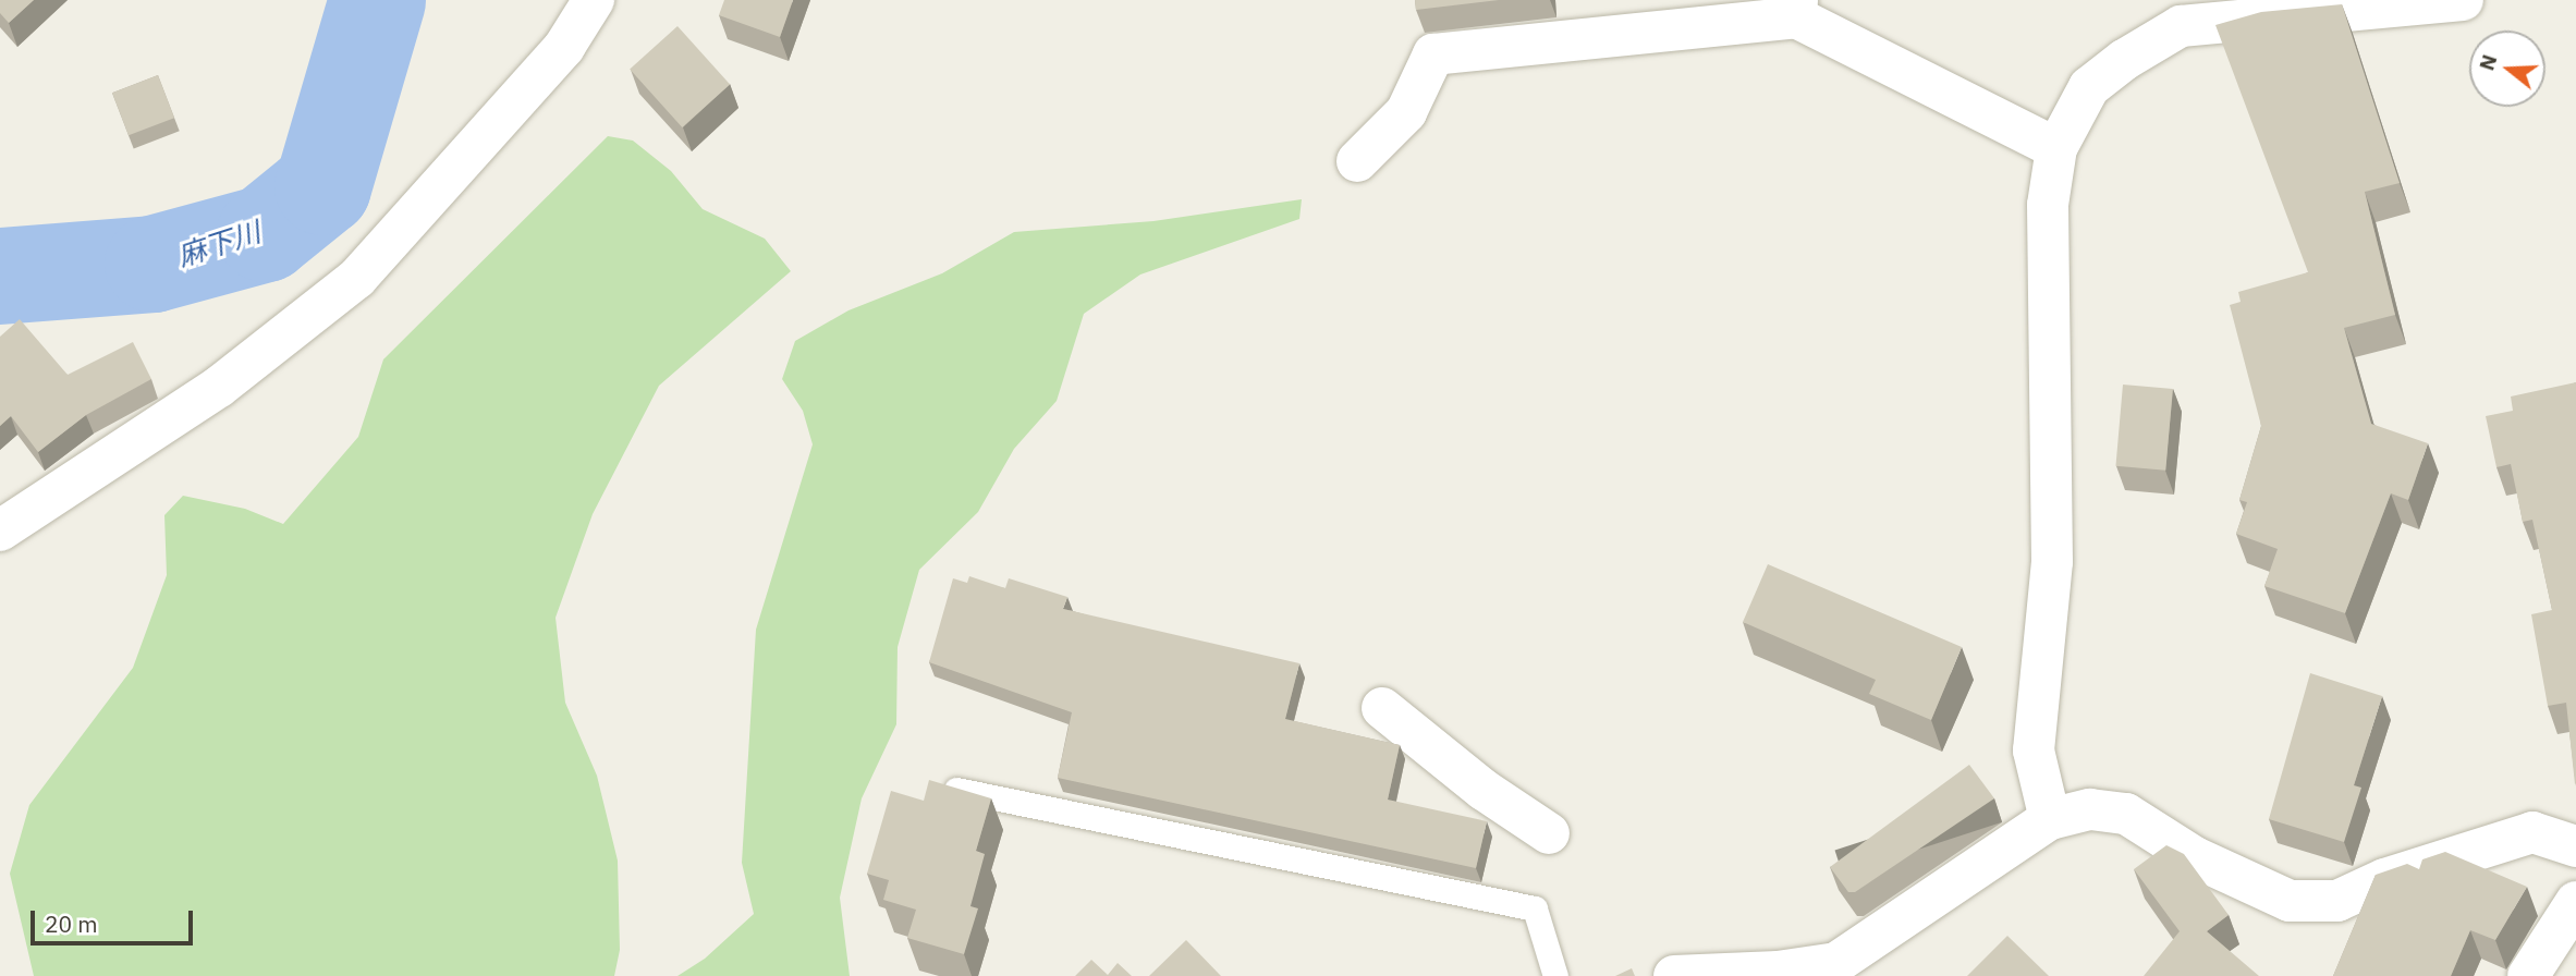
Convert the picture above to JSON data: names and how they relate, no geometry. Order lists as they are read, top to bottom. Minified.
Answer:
{"water":["麻下川"],"scale_bar":"20 m","north":"left"}
